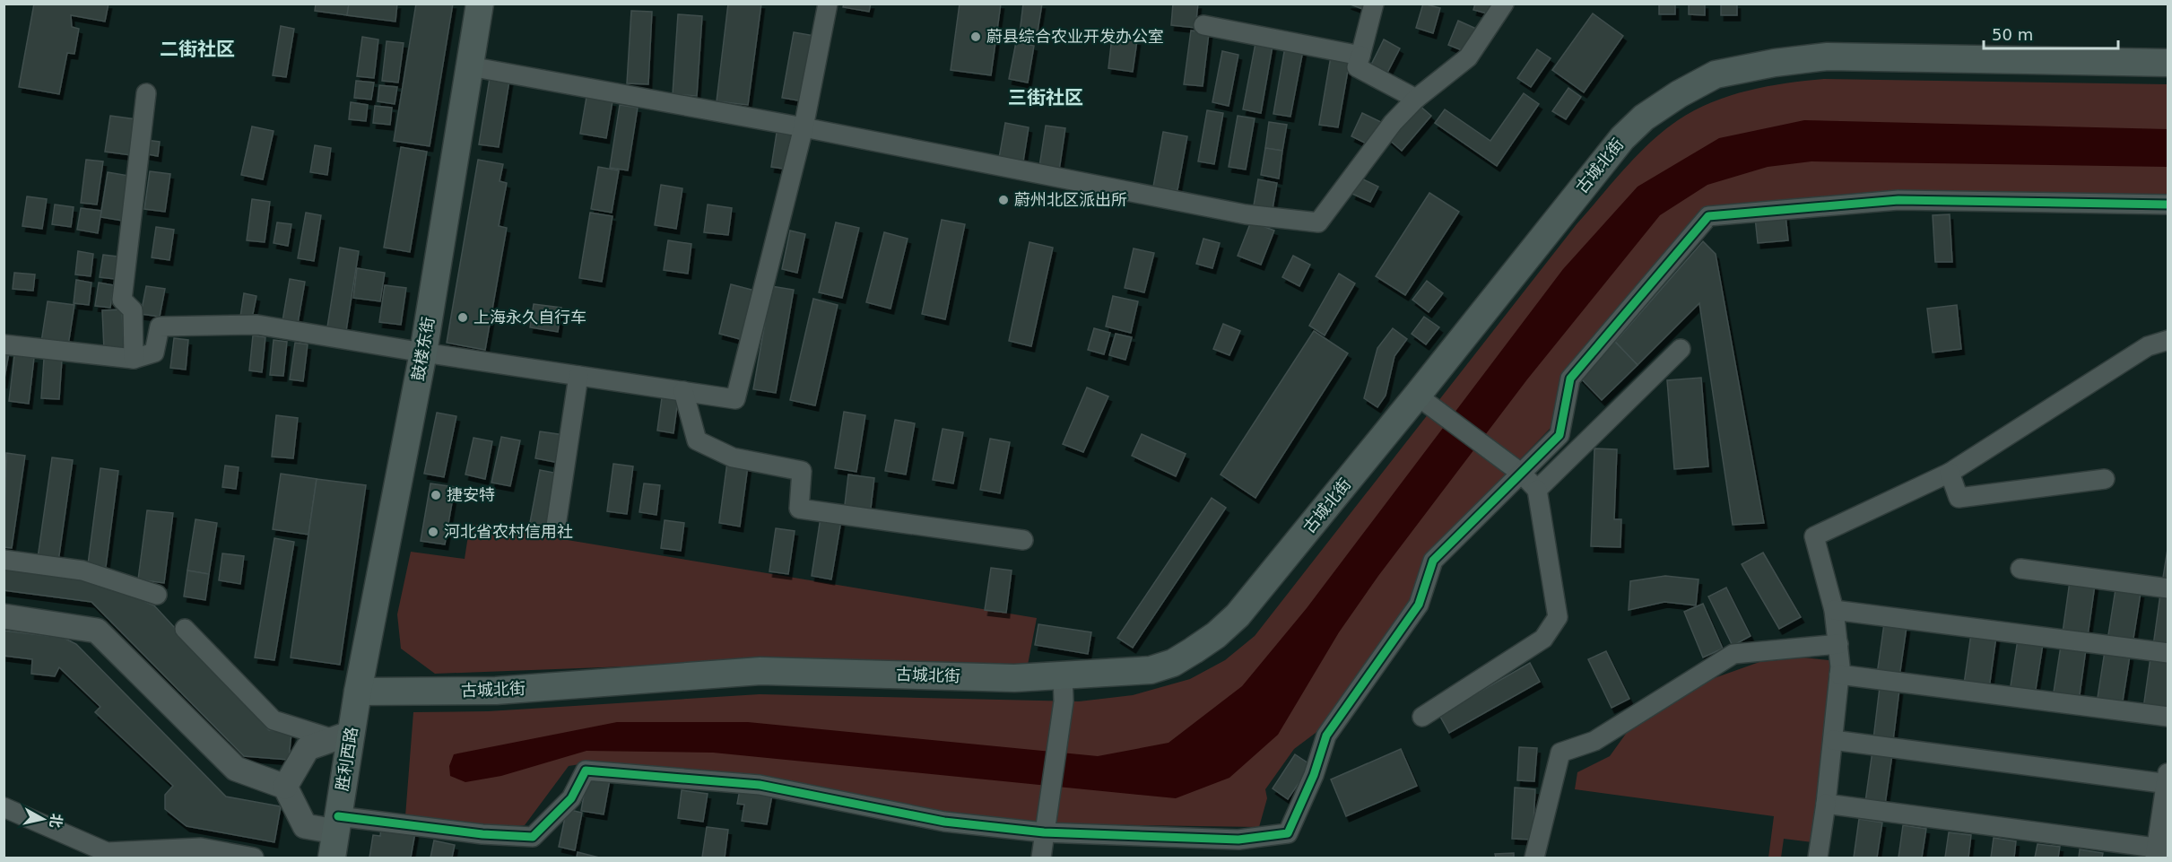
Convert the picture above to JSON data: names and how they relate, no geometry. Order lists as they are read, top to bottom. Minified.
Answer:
{"streets":{"main road":["古城北街","鼓楼东街","胜利西路"]},"crossings":[["古城北街","鼓楼东街"],["古城北街","胜利西路"],["鼓楼东街","胜利西路"]],"districts":["二街社区","三街社区"],"places":["蔚县综合农业开发办公室","蔚州北区派出所","上海永久自行车","捷安特","河北省农村信用社"],"scale_bar":"50 m","north":"right"}
